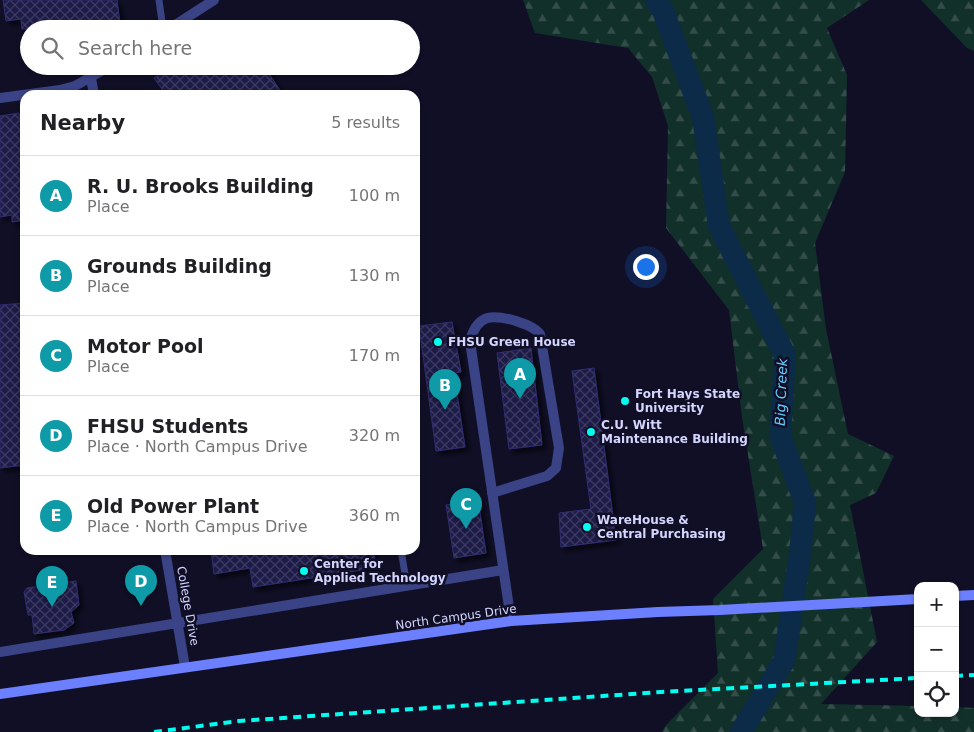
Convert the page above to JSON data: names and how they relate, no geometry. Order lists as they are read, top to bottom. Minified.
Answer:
{"streets":{"main road":["North Campus Drive"],"street":["College Drive"]},"crossings":[["College Drive","North Campus Drive"]],"water":["Big Creek"],"places":["FHSU Green House","Fort Hays State University","C.U. Witt Maintenance Building","WareHouse & Central Purchasing","Center for Applied Technology"],"page":{"search":"Search here","heading":["Nearby","5 results"],"list":[{"mark":"A","name":"R. U. Brooks Building","note":"Place","value":"100 m"},{"mark":"B","name":"Grounds Building","note":"Place","value":"130 m"},{"mark":"C","name":"Motor Pool","note":"Place","value":"170 m"},{"mark":"D","name":"FHSU Students","note":"Place · North Campus Drive","value":"320 m"},{"mark":"E","name":"Old Power Plant","note":"Place · North Campus Drive","value":"360 m"}],"pins":["A","B","C","D","E"],"map_buttons":["+","−"]}}
